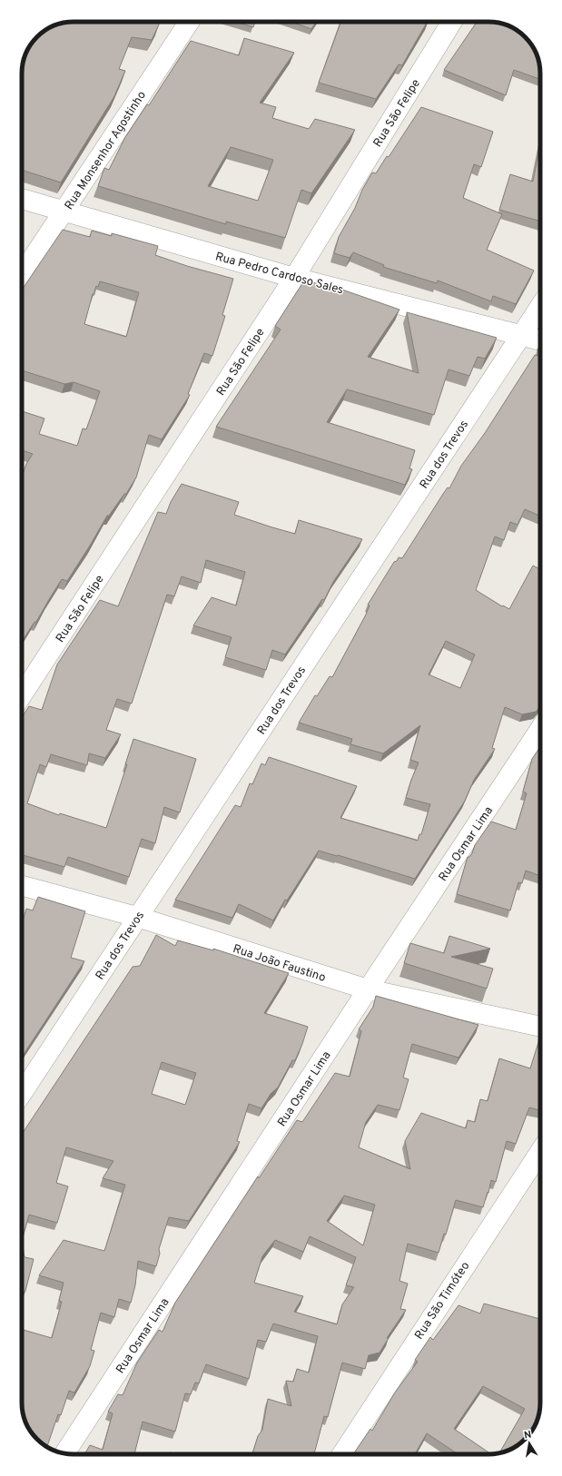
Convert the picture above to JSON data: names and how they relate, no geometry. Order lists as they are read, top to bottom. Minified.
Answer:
{"streets":{"street":["Rua São Felipe","Rua Monsenhor Agostinho","Rua Pedro Cardoso Sales","Rua dos Trevos","Rua Osmar Lima","Rua João Faustino","Rua São Timóteo"]},"crossings":[["Rua São Felipe","Rua Pedro Cardoso Sales"],["Rua Monsenhor Agostinho","Rua Pedro Cardoso Sales"],["Rua Pedro Cardoso Sales","Rua dos Trevos"],["Rua dos Trevos","Rua João Faustino"],["Rua Osmar Lima","Rua João Faustino"]],"north":"top"}
